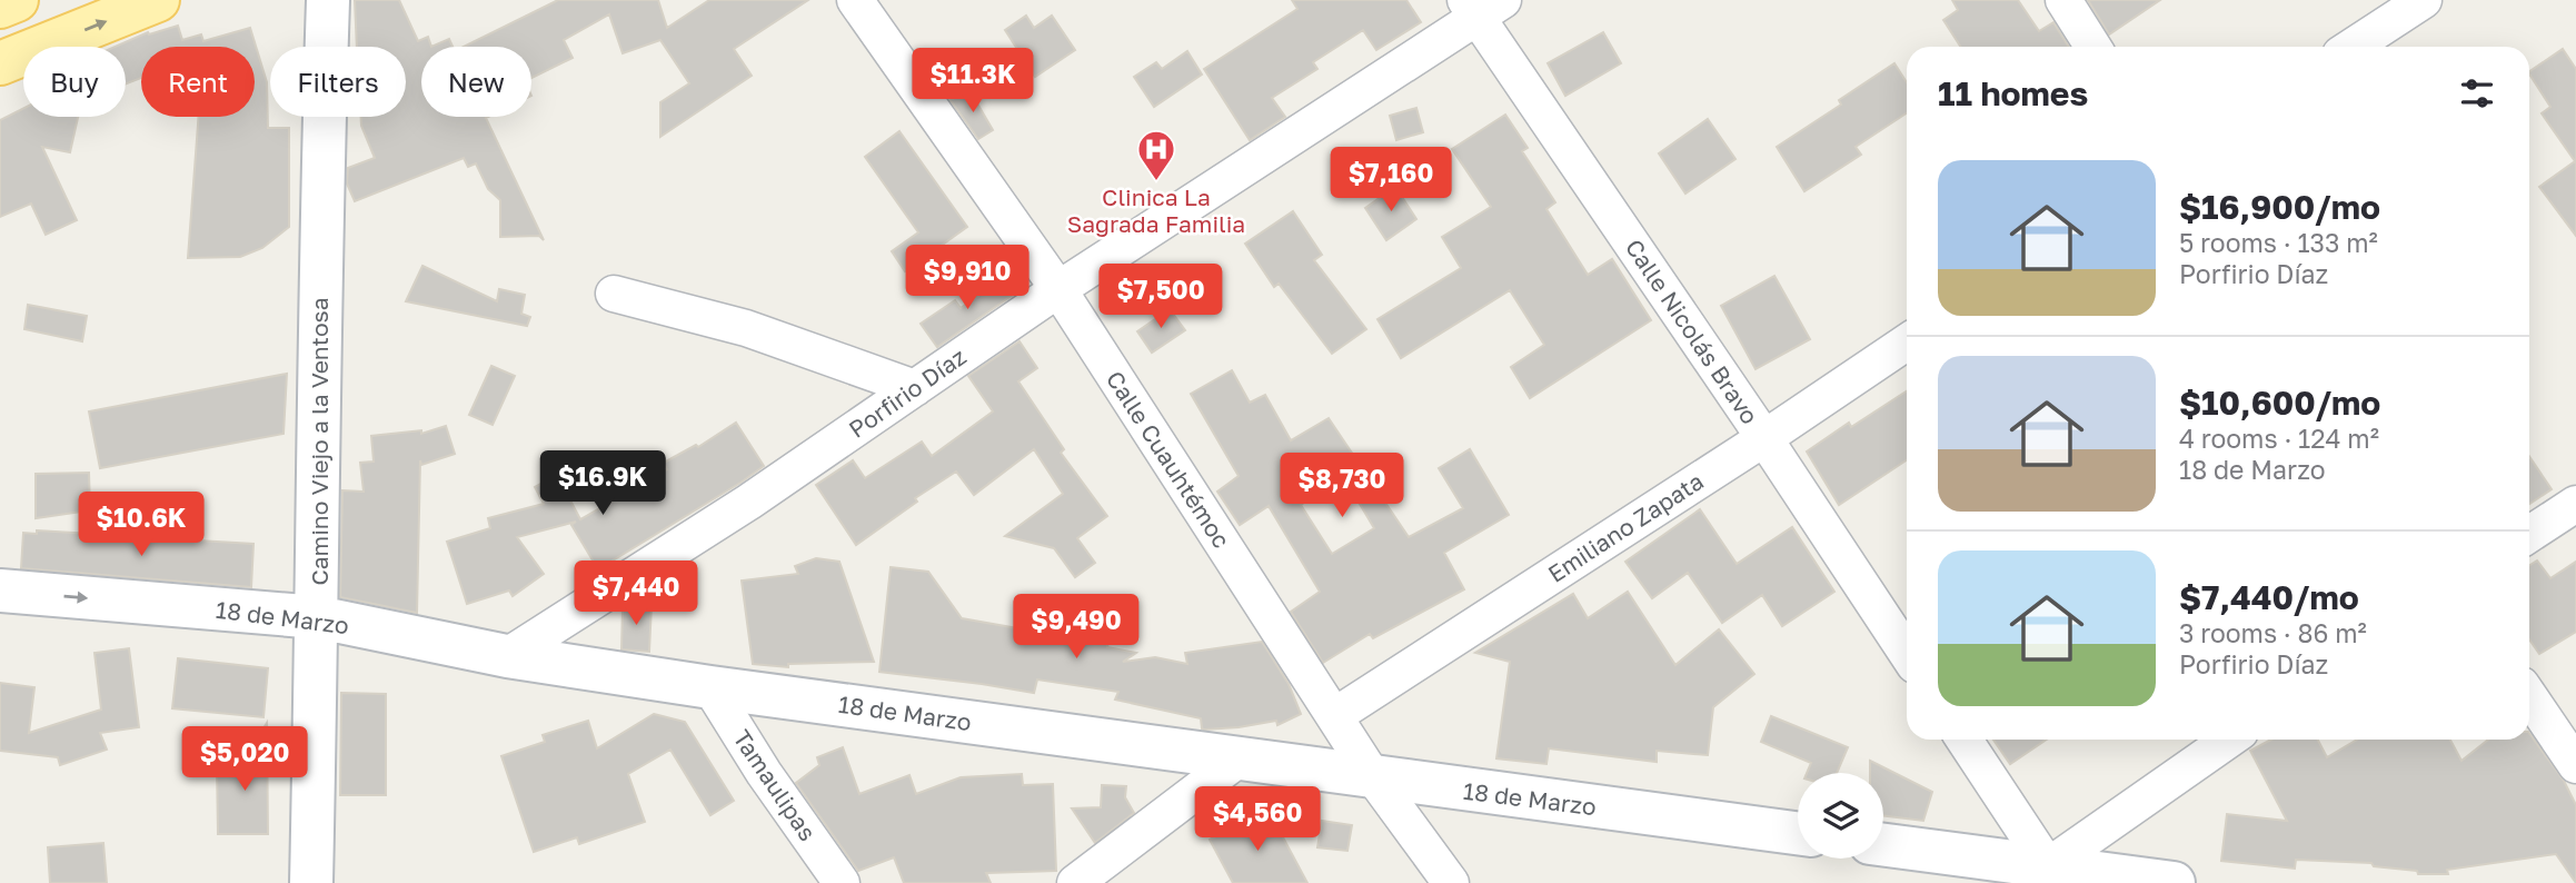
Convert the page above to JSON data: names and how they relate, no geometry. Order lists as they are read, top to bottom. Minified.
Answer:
{"streets":{"main road":["Camino Viejo a la Ventosa","18 de Marzo"],"street":["Calle Nicolás Bravo","Porfirio Díaz","Calle Cuauhtémoc","Emiliano Zapata","Tamaulipas"]},"crossings":[["Calle Nicolás Bravo","Porfirio Díaz"],["Calle Nicolás Bravo","Emiliano Zapata"],["Porfirio Díaz","Calle Cuauhtémoc"],["Porfirio Díaz","18 de Marzo"],["Camino Viejo a la Ventosa","18 de Marzo"],["Calle Cuauhtémoc","Emiliano Zapata"],["Calle Cuauhtémoc","18 de Marzo"],["18 de Marzo","Tamaulipas"]],"places":{"hospital":["Clinica La Sagrada Familia"]},"page":{"chip":["Buy","Rent","Filters","New"],"heading":"11 homes","price":["$11.3K","$7,160","$9,910","$7,500","$16.9K","$8,730","$10.6K","$7,440","$9,490","$5,020","$4,560"],"list":[{"name":"$16,900/mo","note":"5 rooms · 133 m² · Porfirio Díaz"},{"name":"$10,600/mo","note":"4 rooms · 124 m² · 18 de Marzo"},{"name":"$7,440/mo","note":"3 rooms · 86 m² · Porfirio Díaz"}]}}
